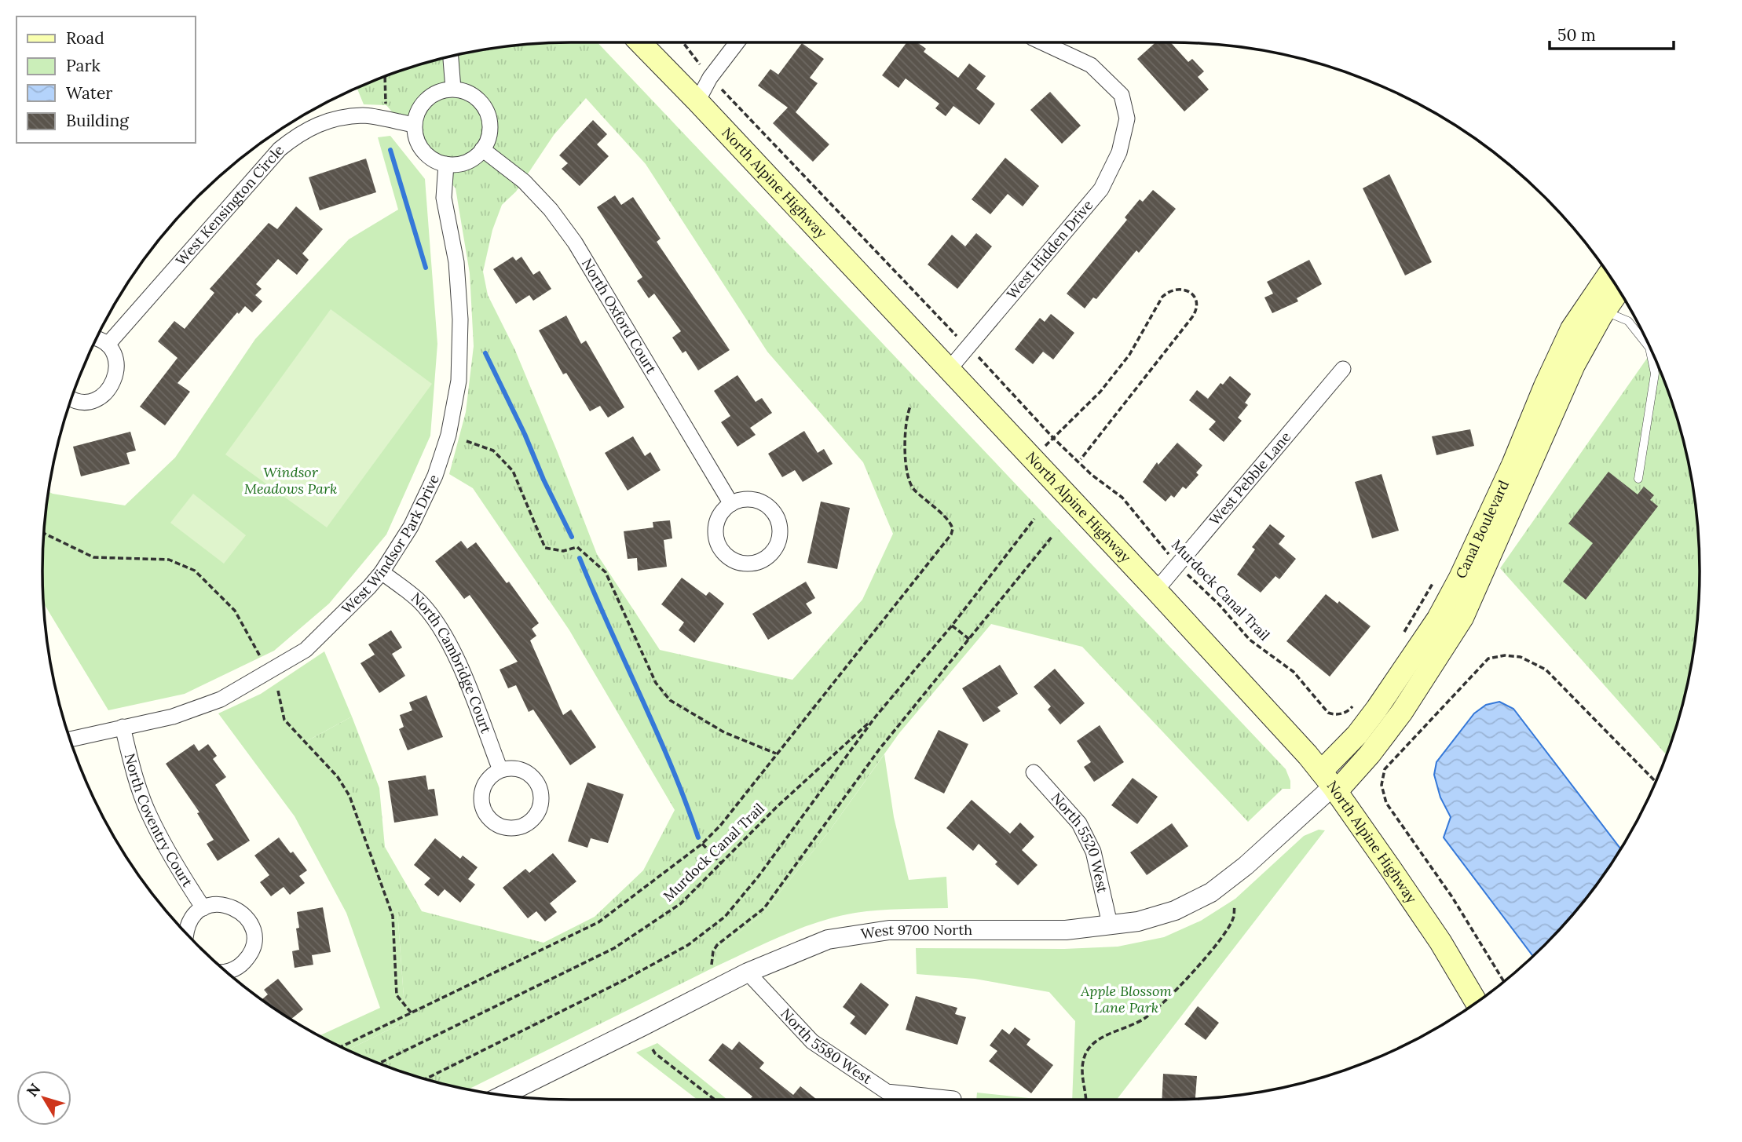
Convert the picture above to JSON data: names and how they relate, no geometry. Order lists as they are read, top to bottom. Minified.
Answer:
{"streets":{"main road":["North Alpine Highway","Canal Boulevard"],"street":["West Kensington Circle","West Hidden Drive","North Oxford Court","West Pebble Lane","West Windsor Park Drive","North Cambridge Court","North Coventry Court","North 5520 West","West 9700 North","North 5580 West"],"path":["Murdock Canal Trail"]},"crossings":[["North Alpine Highway","West Hidden Drive"],["North Alpine Highway","West Pebble Lane"],["North Alpine Highway","Canal Boulevard"],["North Alpine Highway","West 9700 North"],["West Kensington Circle","North Oxford Court"],["West Kensington Circle","West Windsor Park Drive"],["West Hidden Drive","Murdock Canal Trail"],["North Oxford Court","West Windsor Park Drive"],["West Pebble Lane","Murdock Canal Trail"],["Canal Boulevard","West 9700 North"],["West Windsor Park Drive","North Cambridge Court"],["West Windsor Park Drive","North Coventry Court"],["North 5520 West","West 9700 North"],["West 9700 North","North 5580 West"]],"parks":["Windsor Meadows Park","Apple Blossom Lane Park"],"legend":["Road","Park","Water","Building"],"scale_bar":"50 m","north":"top left"}
